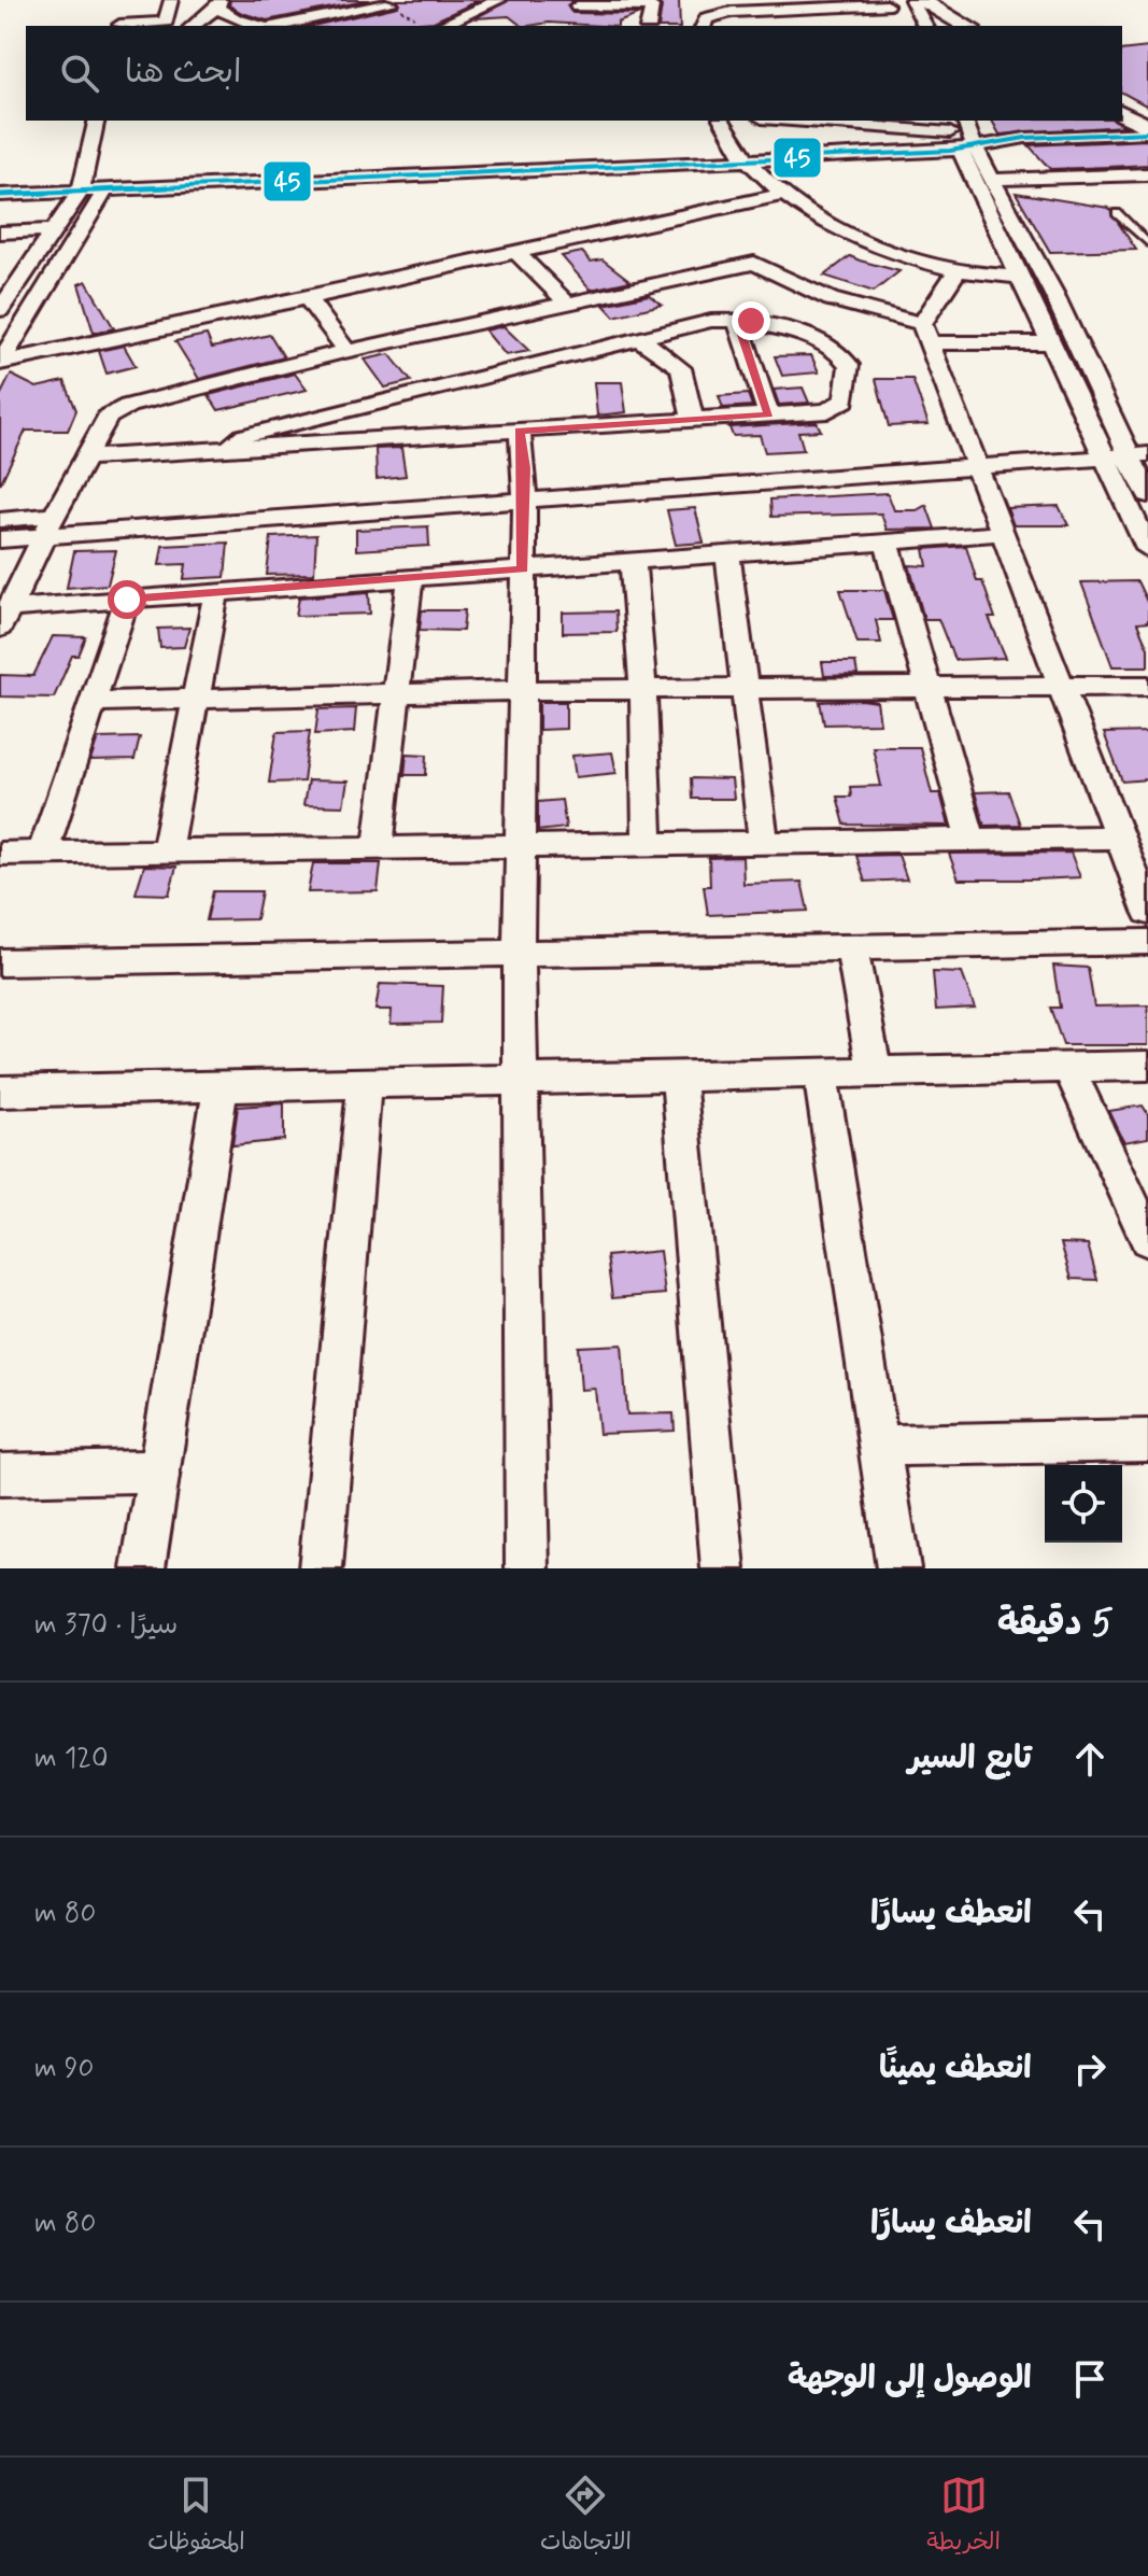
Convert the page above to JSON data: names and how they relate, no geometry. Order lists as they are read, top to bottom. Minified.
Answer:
{"lines":["transit line 45"],"page":{"search":"ابحث هنا","heading":["5 دقيقة","سيرًا · 370 m"],"list":[["تابع السير","120 m"],["انعطف يسارًا","80 m"],["انعطف يمينًا","90 m"],["انعطف يسارًا","80 m"],"الوصول إلى الوجهة"],"nav":["الخريطة","الاتجاهات","المحفوظات"]}}
